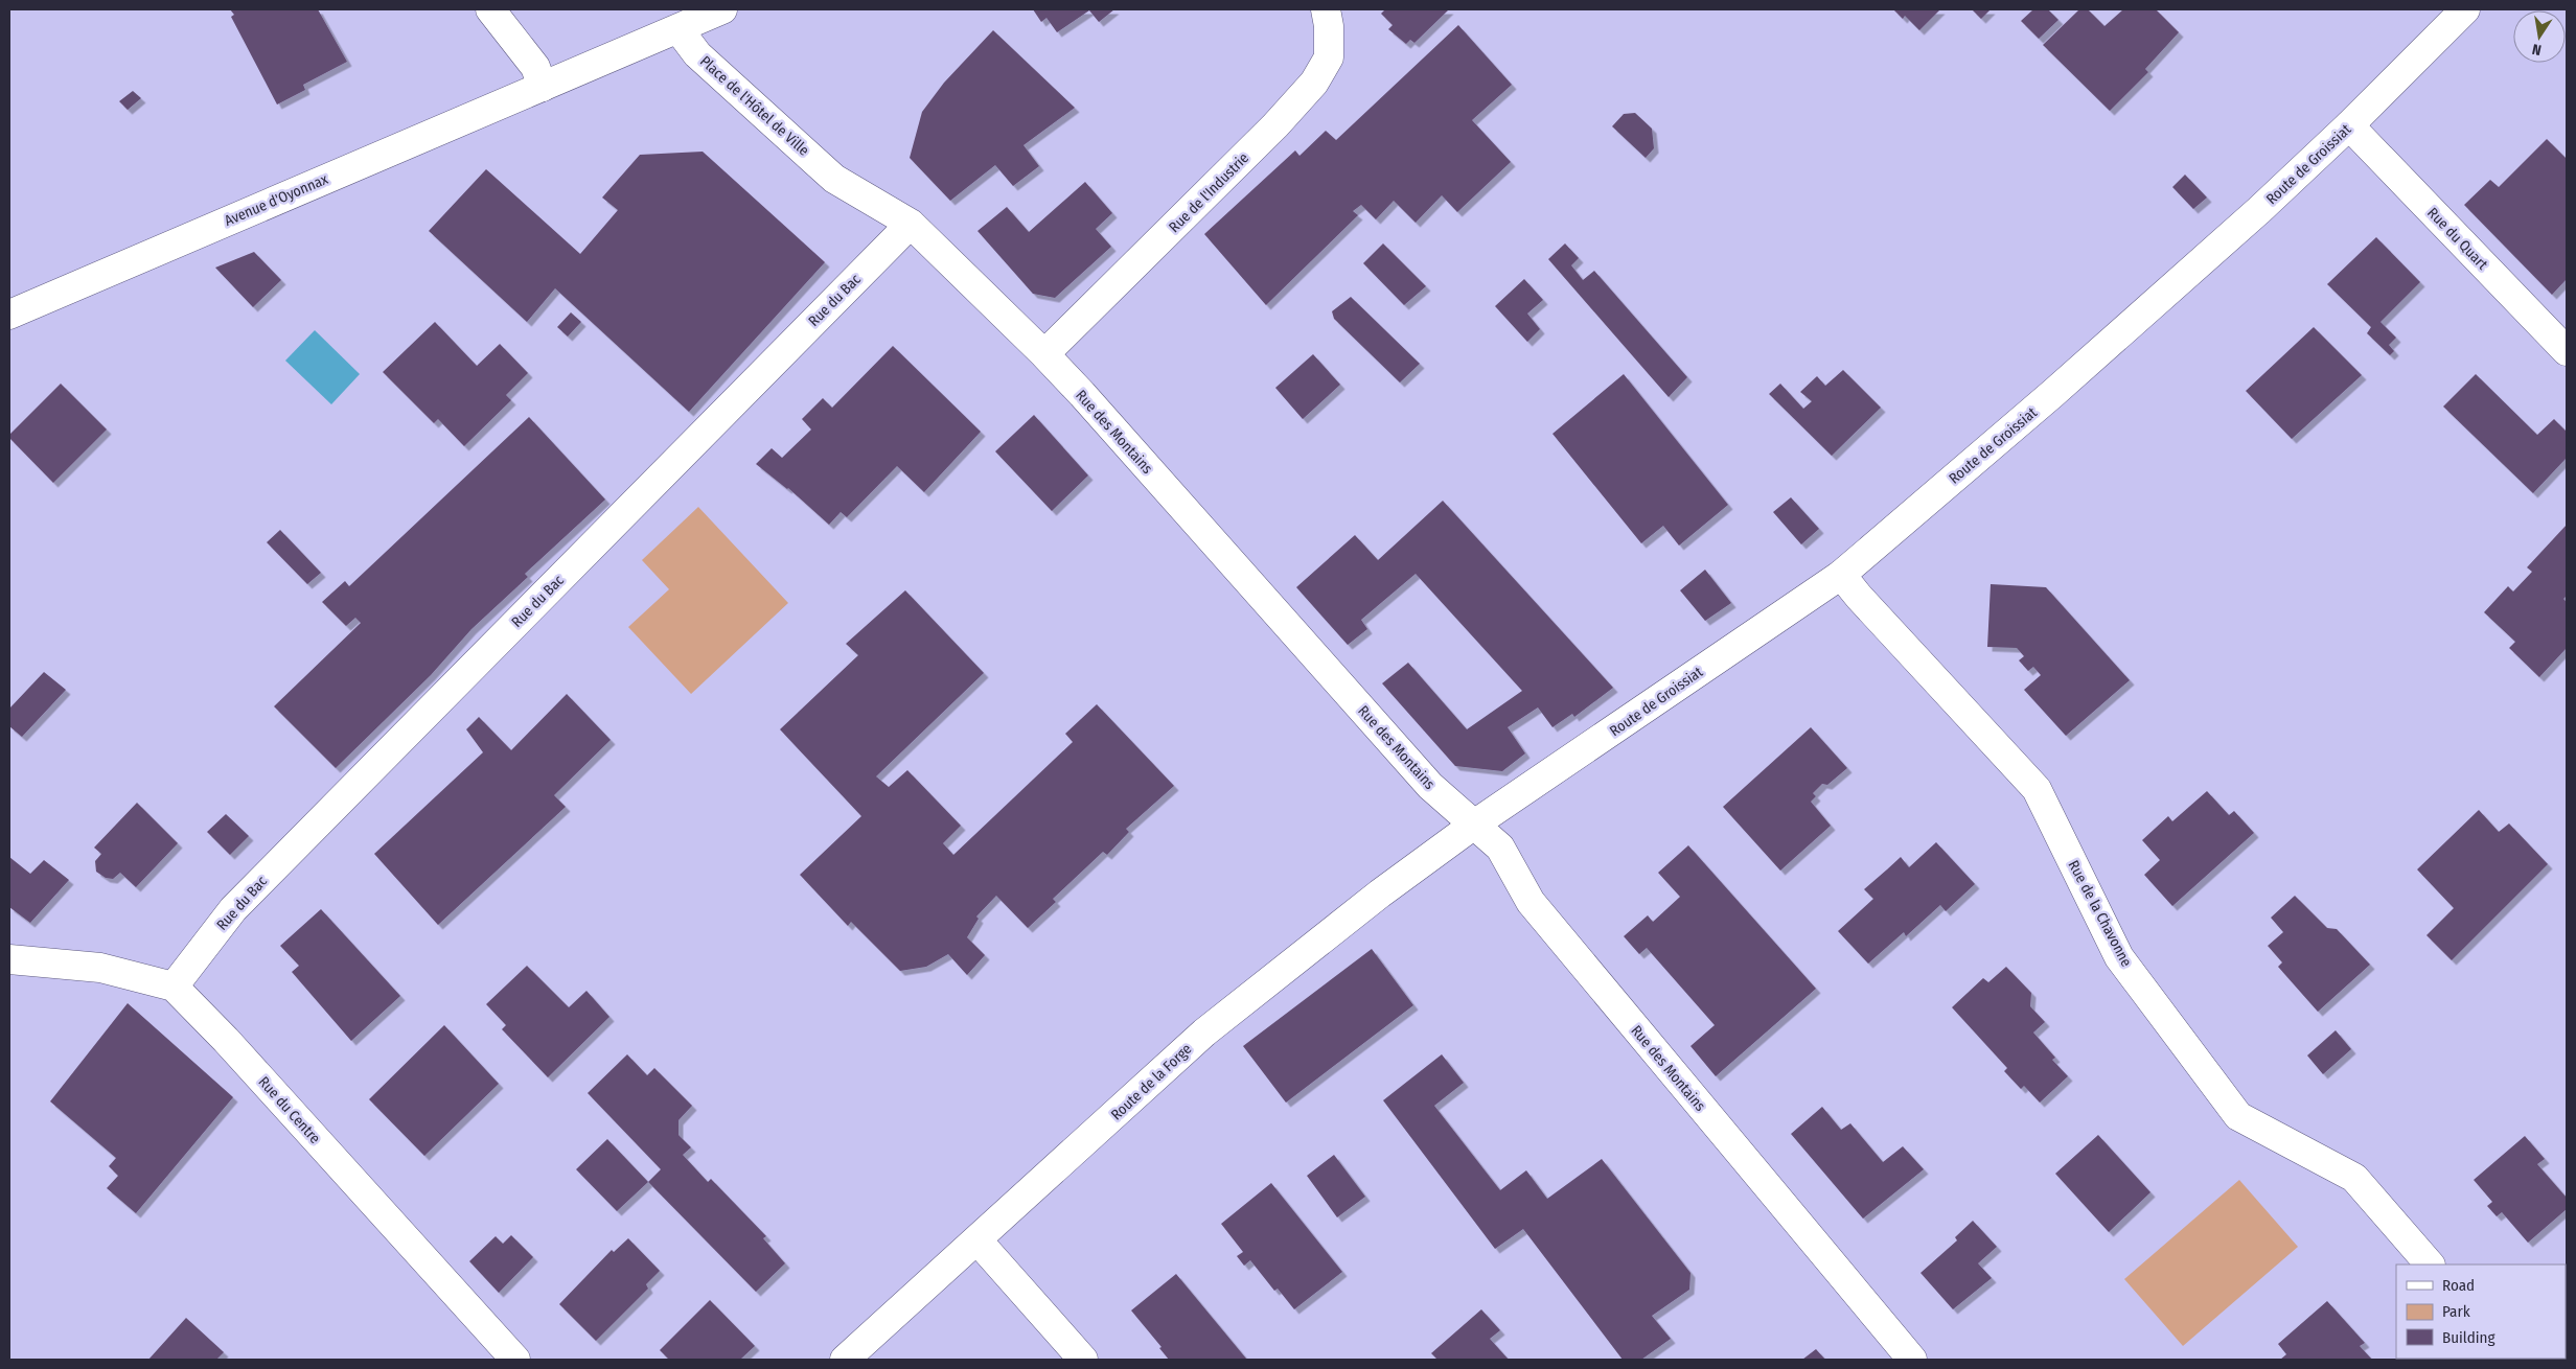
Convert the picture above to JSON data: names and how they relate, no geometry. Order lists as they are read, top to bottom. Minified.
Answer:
{"streets":{"street":["Place de l'Hôtel de Ville","Route de Groissiat","Rue de l'Industrie","Avenue d'Oyonnax","Rue du Quart","Rue du Bac","Rue des Montains","Rue de la Chavonne","Route de la Forge","Rue du Centre"]},"crossings":[["Place de l'Hôtel de Ville","Rue des Montains"],["Route de Groissiat","Rue du Quart"],["Route de Groissiat","Rue des Montains"],["Route de Groissiat","Rue de la Chavonne"],["Route de Groissiat","Route de la Forge"],["Rue de l'Industrie","Rue des Montains"],["Rue du Bac","Rue des Montains"],["Rue du Bac","Rue du Centre"],["Rue des Montains","Route de la Forge"]],"legend":["Road","Park","Building"],"north":"bottom"}
